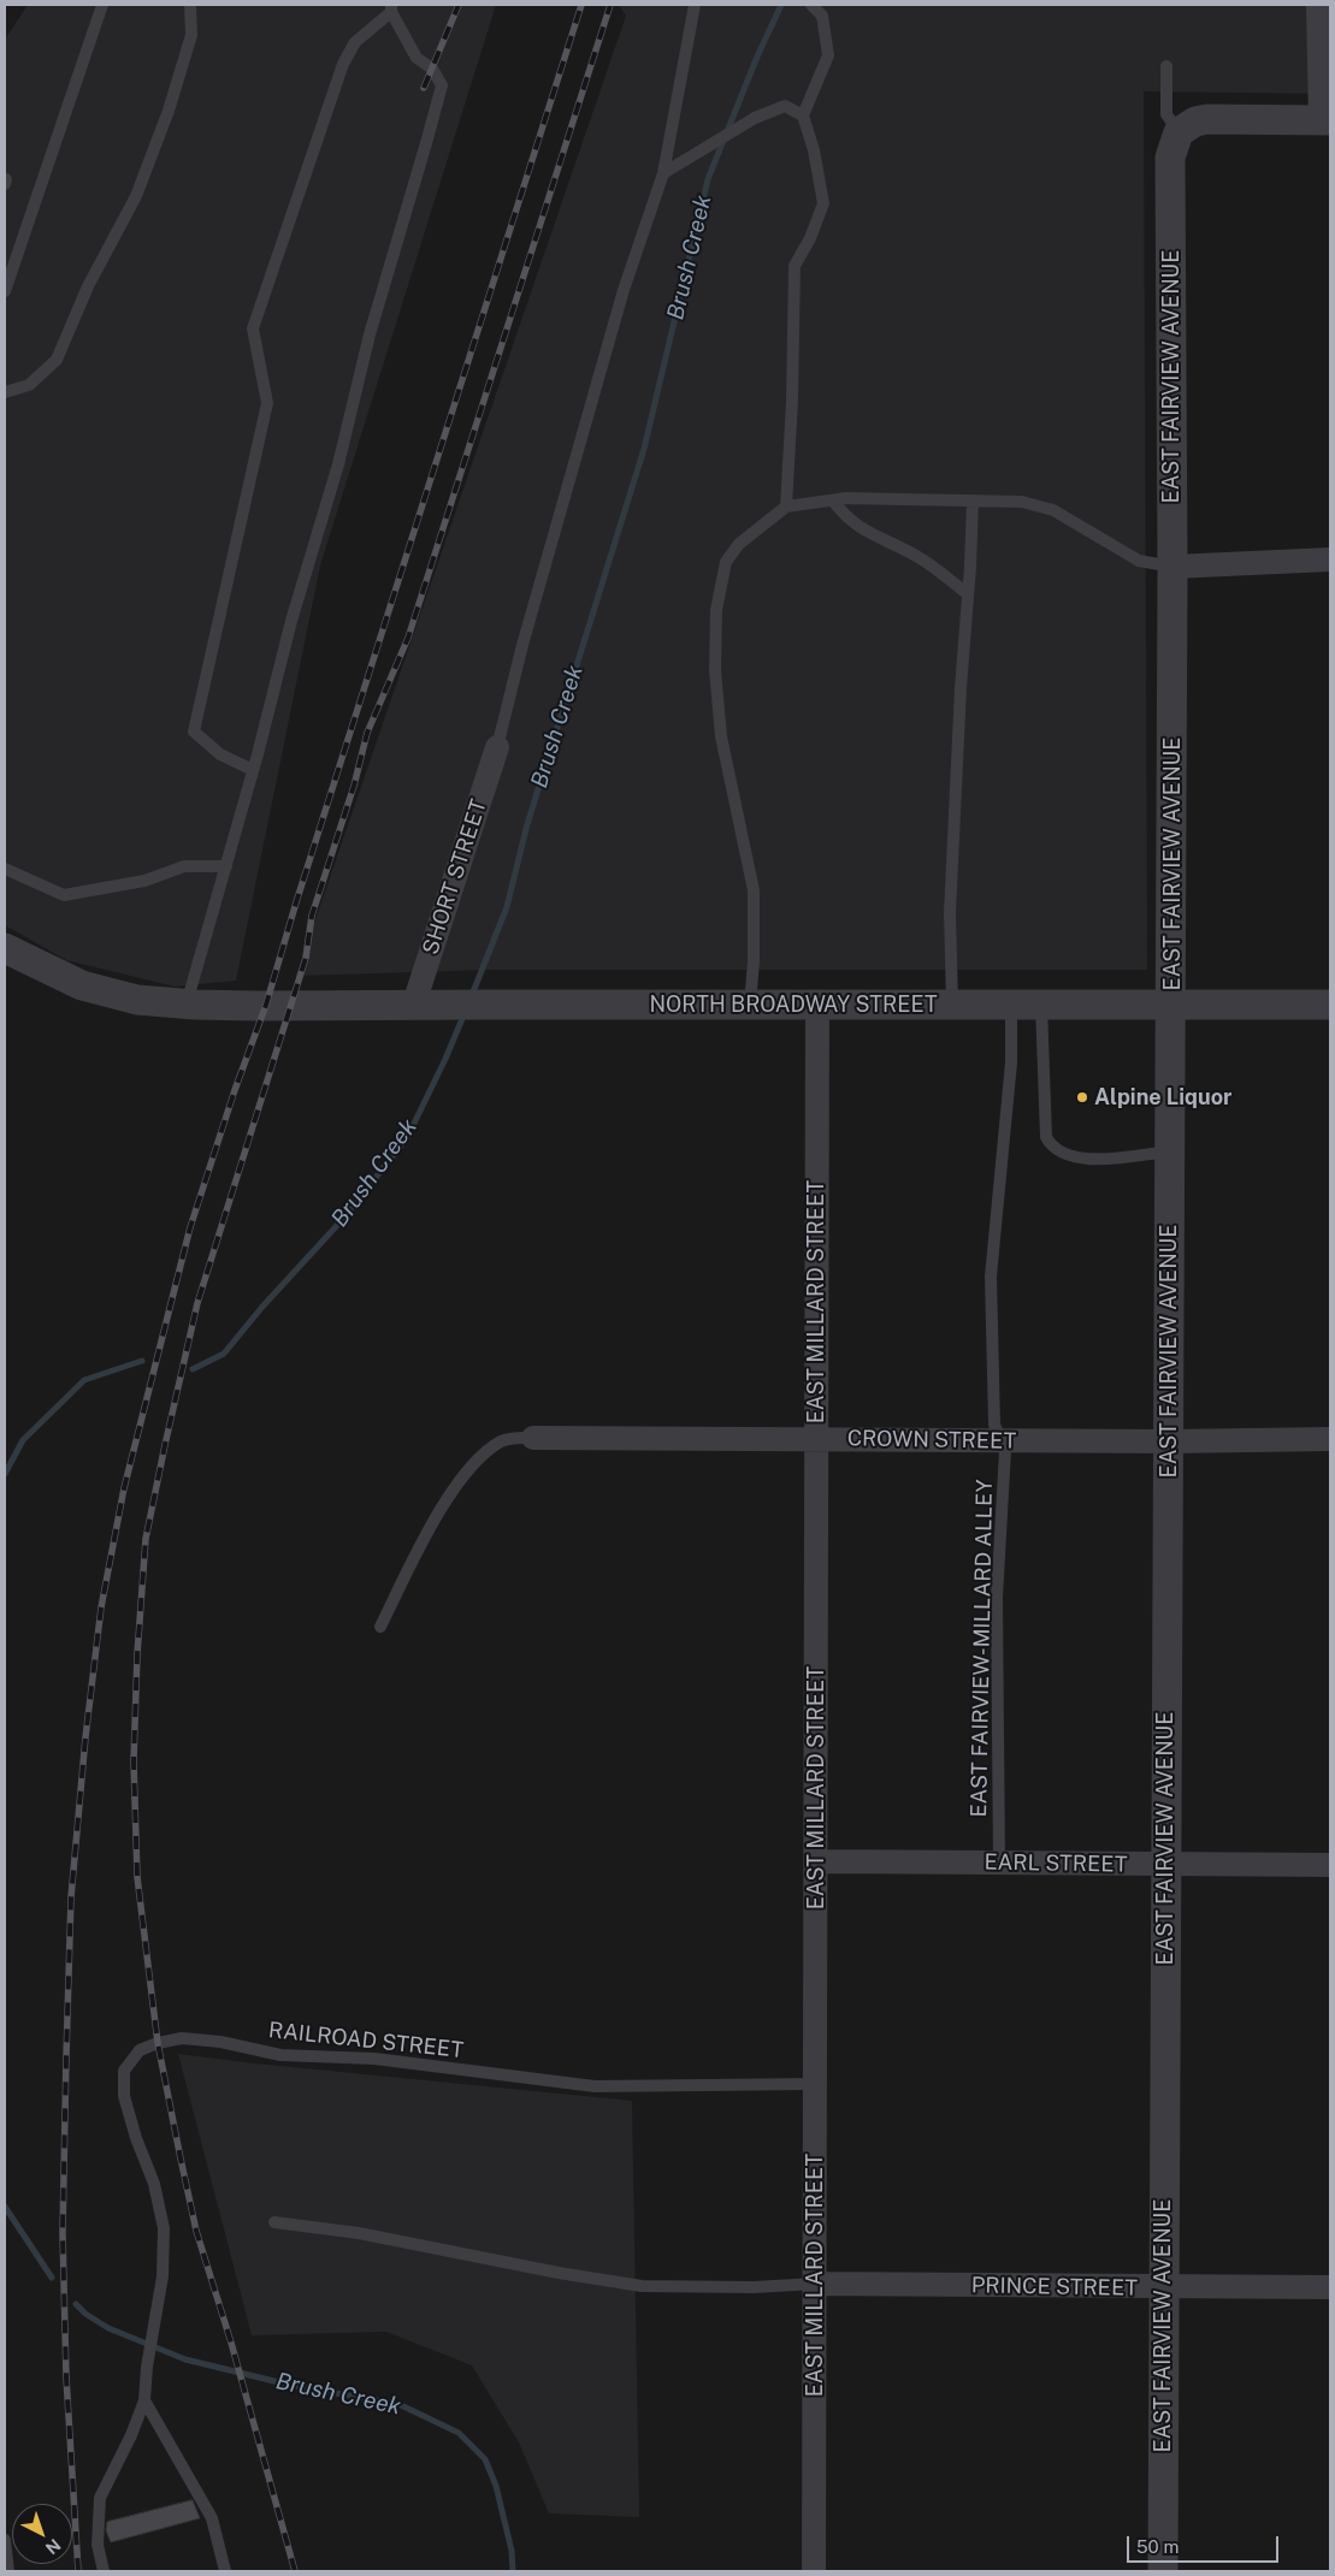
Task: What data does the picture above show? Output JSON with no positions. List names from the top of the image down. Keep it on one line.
{"streets":{"street":["EAST FAIRVIEW AVENUE","SHORT STREET","NORTH BROADWAY STREET","EAST MILLARD STREET","CROWN STREET","EARL STREET","PRINCE STREET"],"lane":["EAST FAIRVIEW-MILLARD ALLEY","RAILROAD STREET"]},"crossings":[["EAST FAIRVIEW AVENUE","NORTH BROADWAY STREET"],["EAST FAIRVIEW AVENUE","CROWN STREET"],["EAST FAIRVIEW AVENUE","EARL STREET"],["EAST FAIRVIEW AVENUE","PRINCE STREET"],["SHORT STREET","NORTH BROADWAY STREET"],["NORTH BROADWAY STREET","EAST MILLARD STREET"],["NORTH BROADWAY STREET","EAST FAIRVIEW-MILLARD ALLEY"],["EAST MILLARD STREET","CROWN STREET"],["EAST MILLARD STREET","EARL STREET"],["EAST MILLARD STREET","RAILROAD STREET"],["EAST MILLARD STREET","PRINCE STREET"],["CROWN STREET","EAST FAIRVIEW-MILLARD ALLEY"],["EAST FAIRVIEW-MILLARD ALLEY","EARL STREET"]],"water":["Brush Creek"],"places":["Alpine Liquor"],"scale_bar":"50 m","north":"bottom right"}
